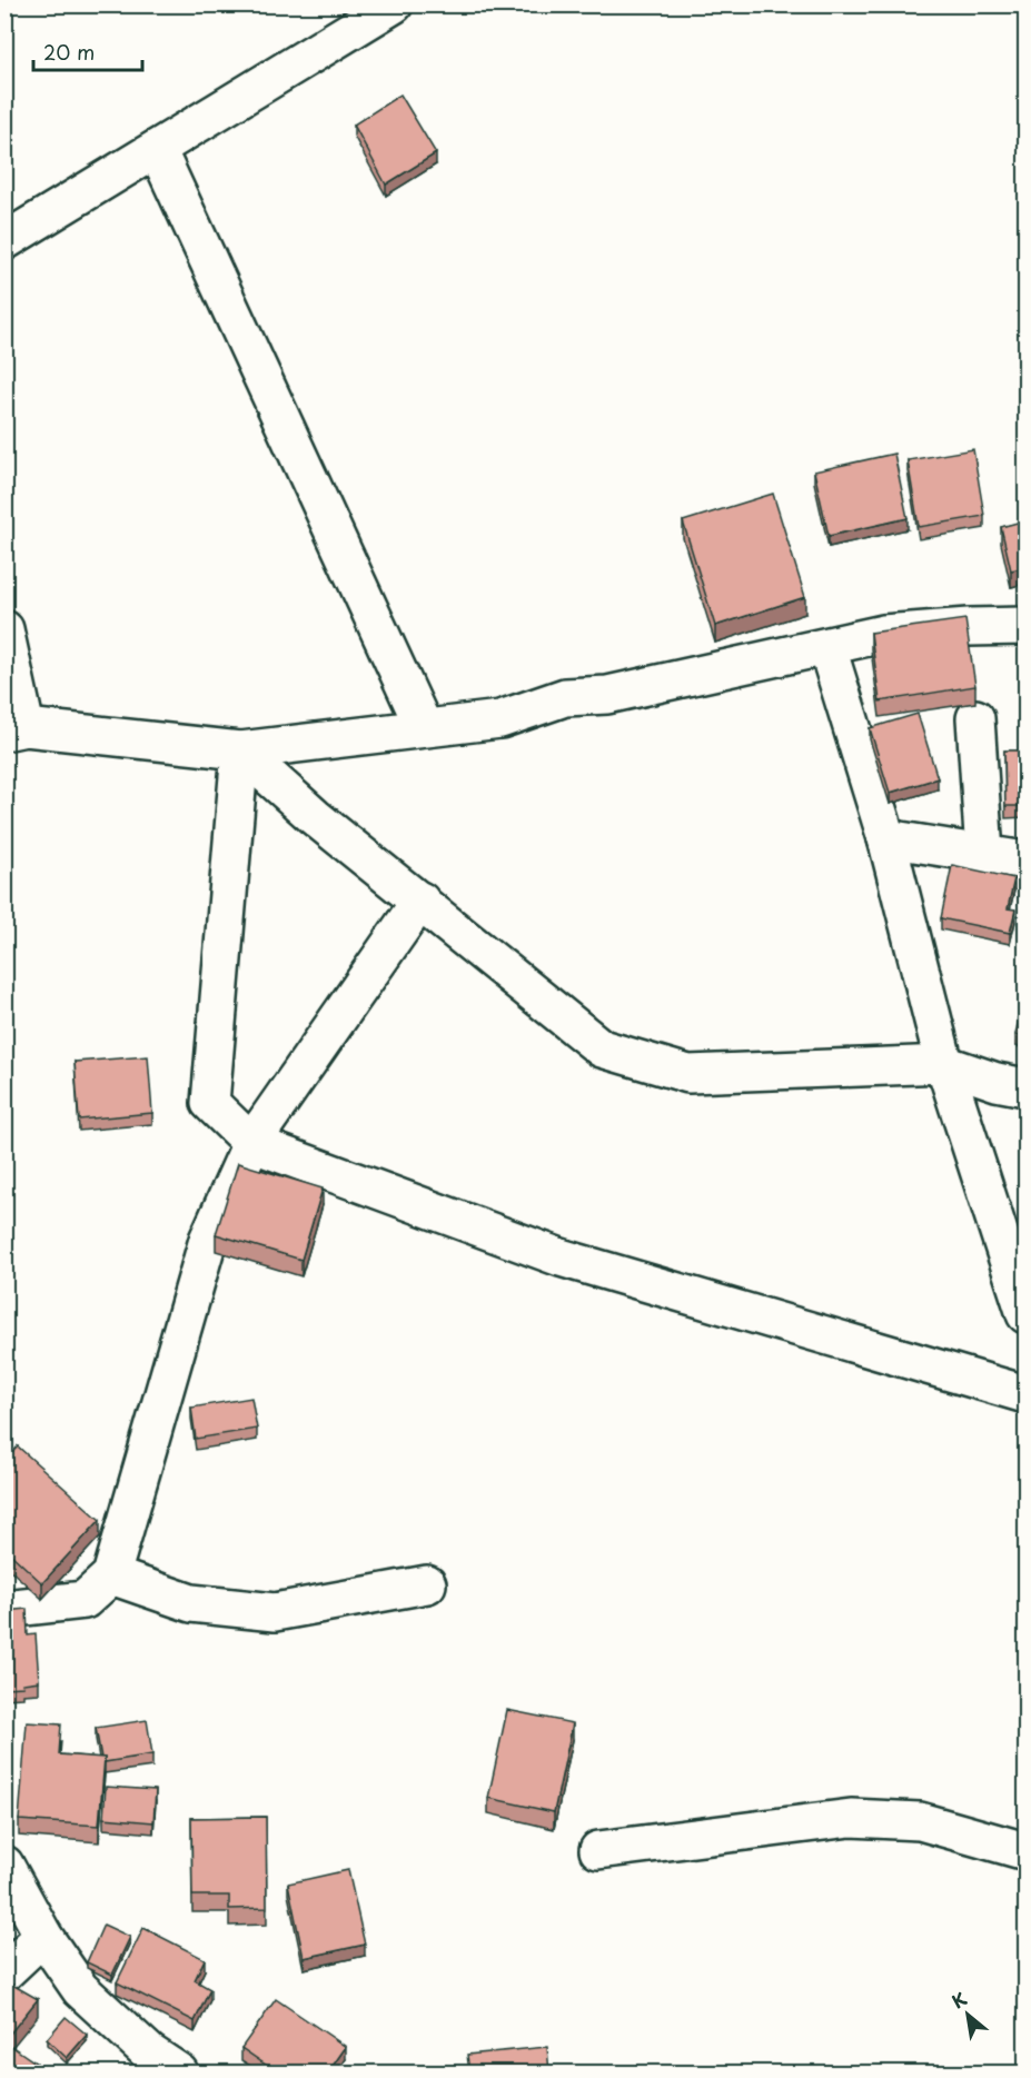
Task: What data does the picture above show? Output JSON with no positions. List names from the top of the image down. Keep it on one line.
{"scale_bar":"20 m","north":"top left"}
